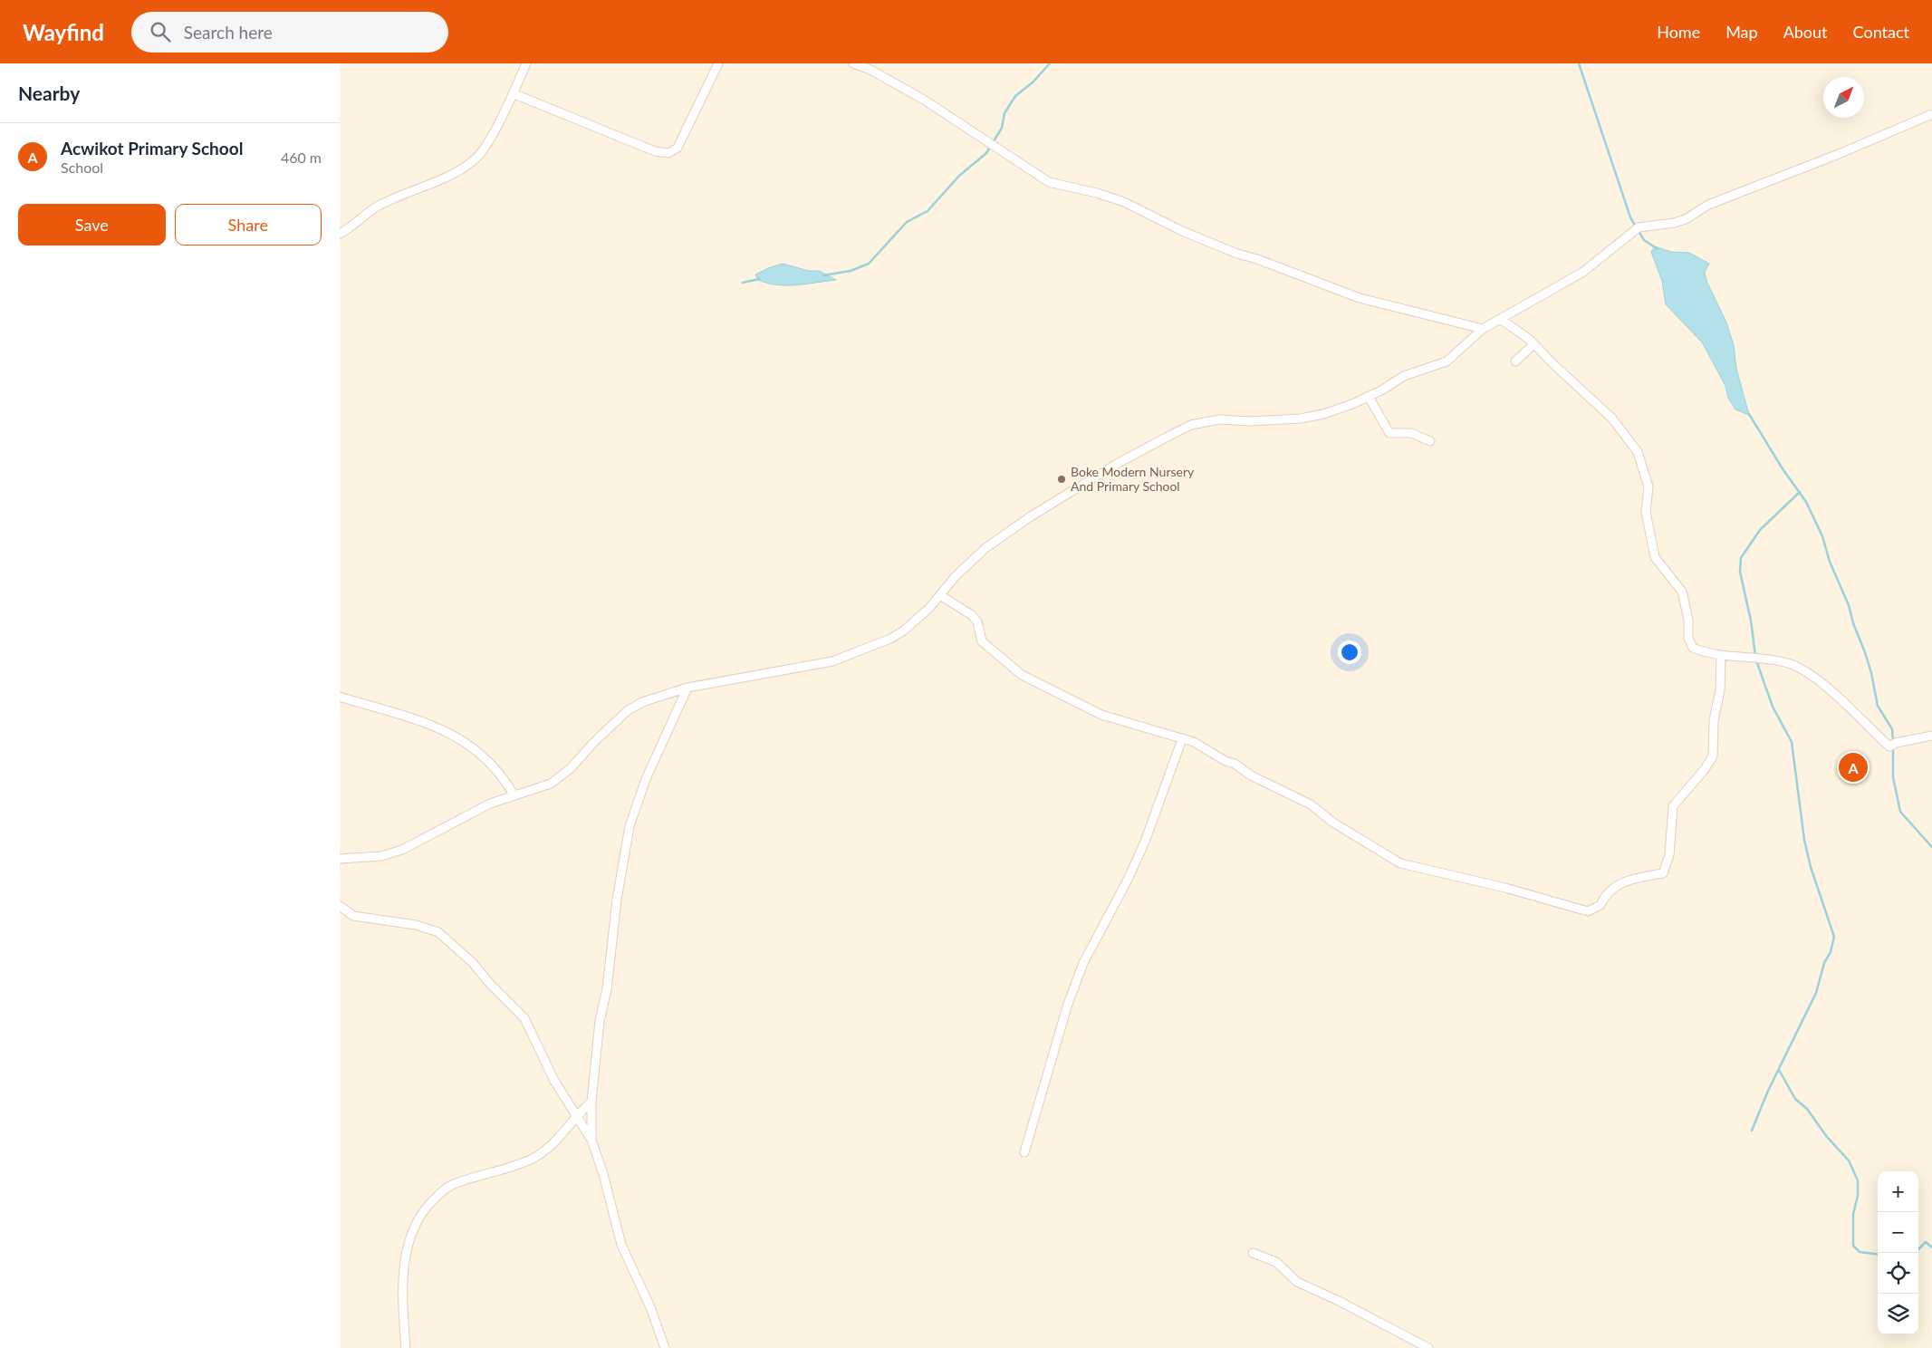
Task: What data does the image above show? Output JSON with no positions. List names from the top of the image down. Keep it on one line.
{"places":["Boke Modern Nursery And Primary School"],"north":"top right","page":{"header":"Wayfind","search":"Search here","nav":["Home","Map","About","Contact"],"heading":"Nearby","list":[{"mark":"A","name":"Acwikot Primary School","note":"School","value":"460 m"}],"buttons":["Save","Share"],"pins":"A","map_buttons":["+","−"]}}
